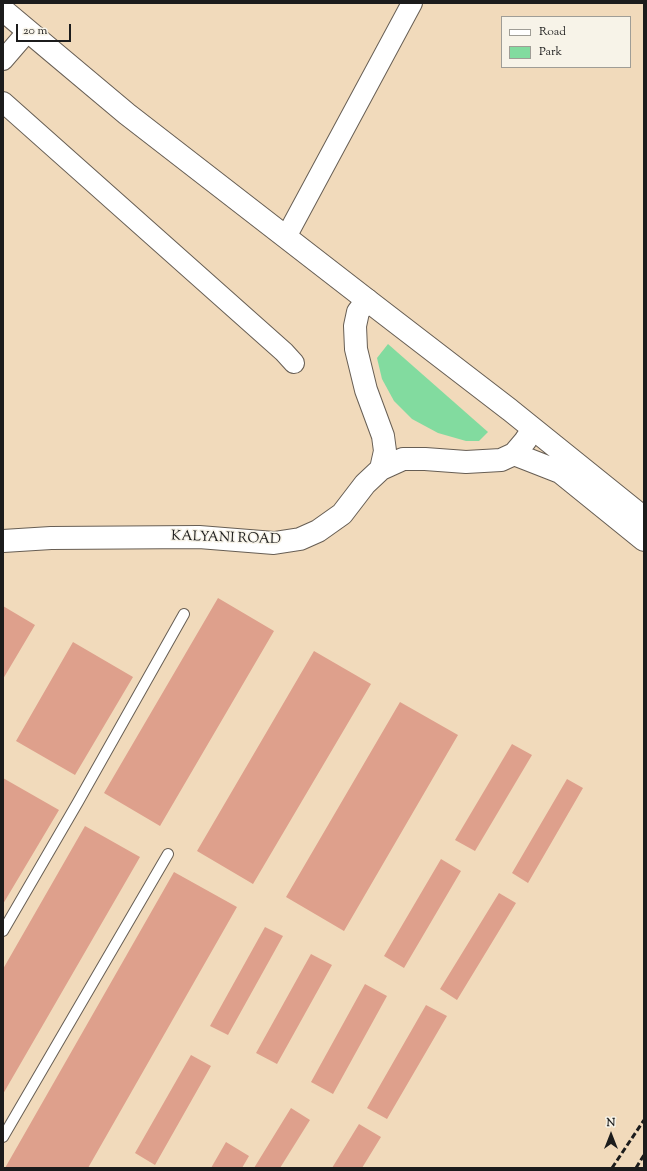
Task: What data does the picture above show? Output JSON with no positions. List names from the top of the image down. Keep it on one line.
{"streets":{"main road":["KALYANI ROAD"]},"legend":["Road","Park"],"scale_bar":"20 m","north":"top"}
